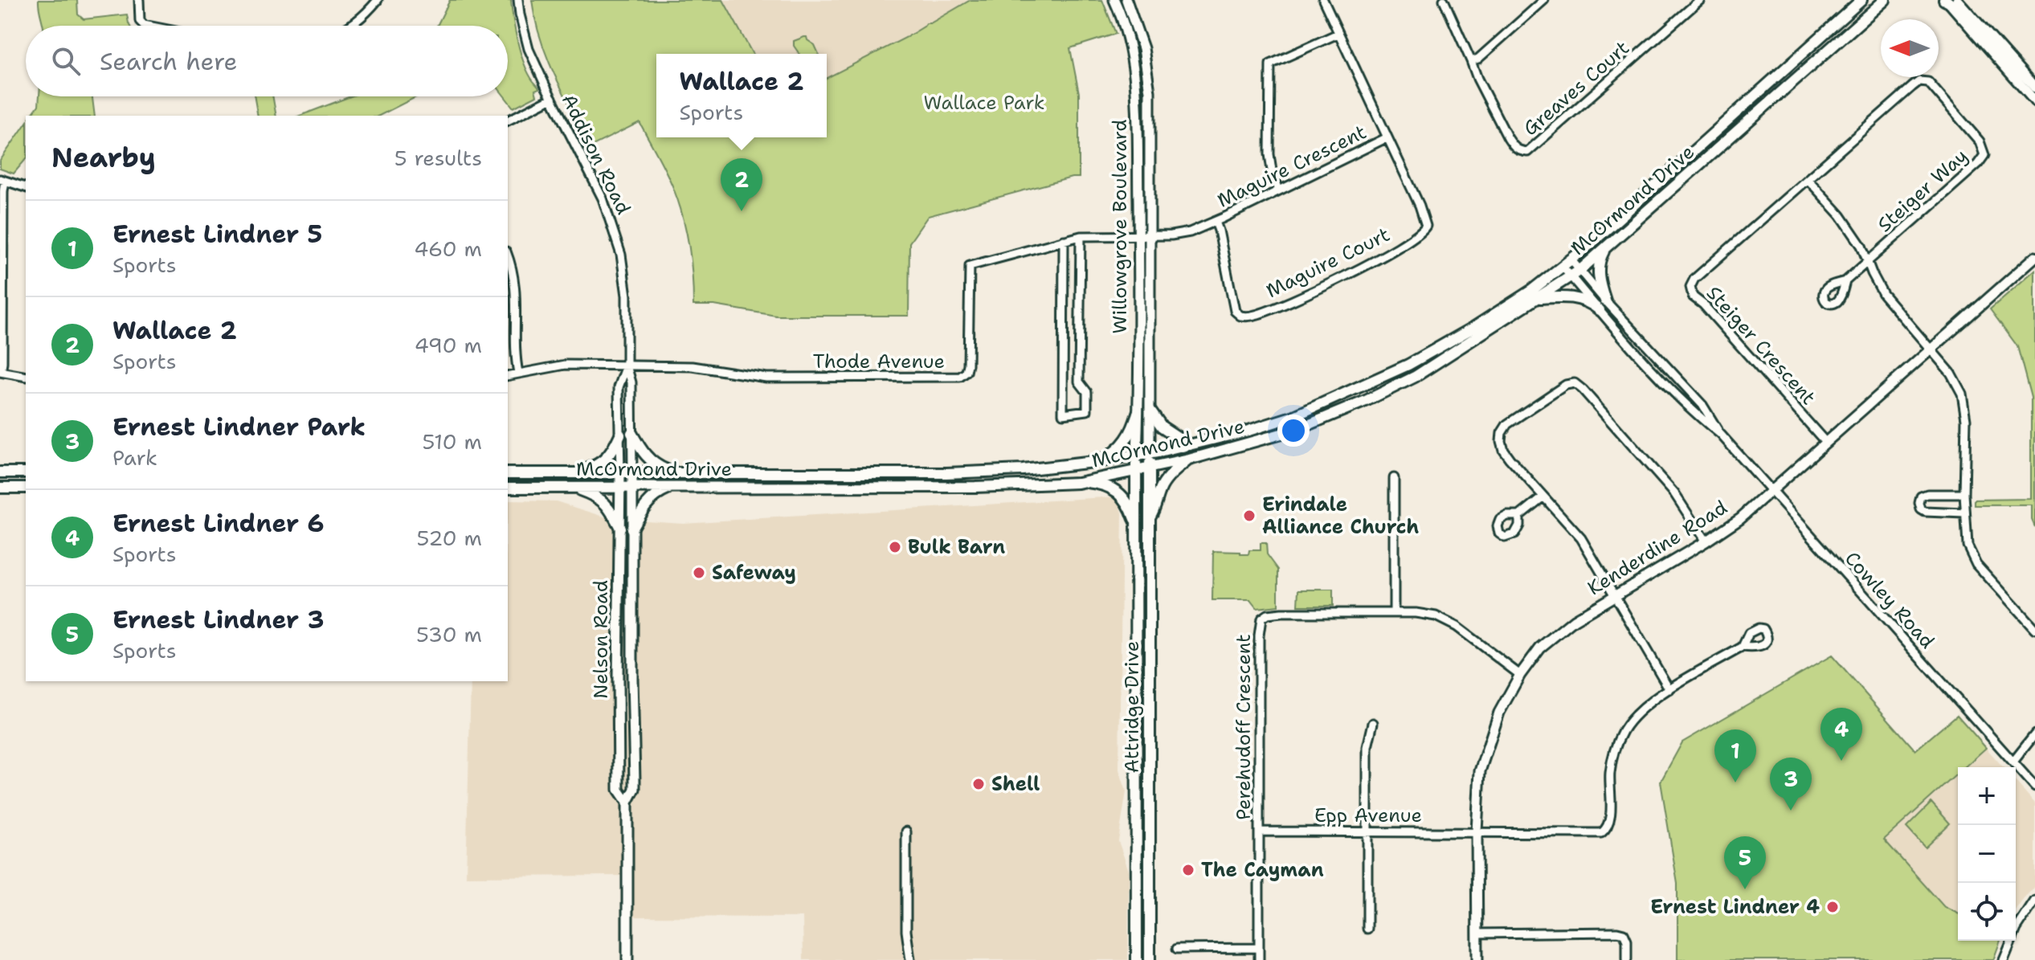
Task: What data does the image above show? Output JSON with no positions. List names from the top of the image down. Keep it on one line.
{"streets":{"main road":["McOrmond Drive","Attridge Drive"],"street":["Greaves Court","Addison Road","Maguire Crescent","Steiger Way","Willowgrove Boulevard","Maguire Court","Steiger Crescent","Thode Avenue","Kenderdine Road","Cowley Road","Nelson Road","Perehudoff Crescent","Epp Avenue"]},"crossings":[["Addison Road","McOrmond Drive"],["Addison Road","Thode Avenue"],["Addison Road","Nelson Road"],["Maguire Crescent","Willowgrove Boulevard"],["Maguire Crescent","Maguire Court"],["Maguire Crescent","Thode Avenue"],["Steiger Way","Steiger Crescent"],["McOrmond Drive","Willowgrove Boulevard"],["McOrmond Drive","Cowley Road"],["McOrmond Drive","Nelson Road"],["McOrmond Drive","Attridge Drive"],["Willowgrove Boulevard","Thode Avenue"],["Willowgrove Boulevard","Attridge Drive"],["Steiger Crescent","Kenderdine Road"],["Kenderdine Road","Cowley Road"],["Kenderdine Road","Perehudoff Crescent"],["Kenderdine Road","Epp Avenue"],["Perehudoff Crescent","Epp Avenue"]],"parks":["Wallace Park"],"places":["Erindale Alliance Church","Bulk Barn","Safeway","Shell","The Cayman","Ernest Lindner 4"],"north":"left","page":{"search":"Search here","popup":["Wallace 2","Sports"],"heading":["Nearby","5 results"],"pins":["2","4","1","3","5"],"list":[{"mark":"1","name":"Ernest Lindner 5","note":"Sports","value":"460 m"},{"mark":"2","name":"Wallace 2","note":"Sports","value":"490 m"},{"mark":"3","name":"Ernest Lindner Park","note":"Park","value":"510 m"},{"mark":"4","name":"Ernest Lindner 6","note":"Sports","value":"520 m"},{"mark":"5","name":"Ernest Lindner 3","note":"Sports","value":"530 m"}],"map_buttons":["+","−"]}}
